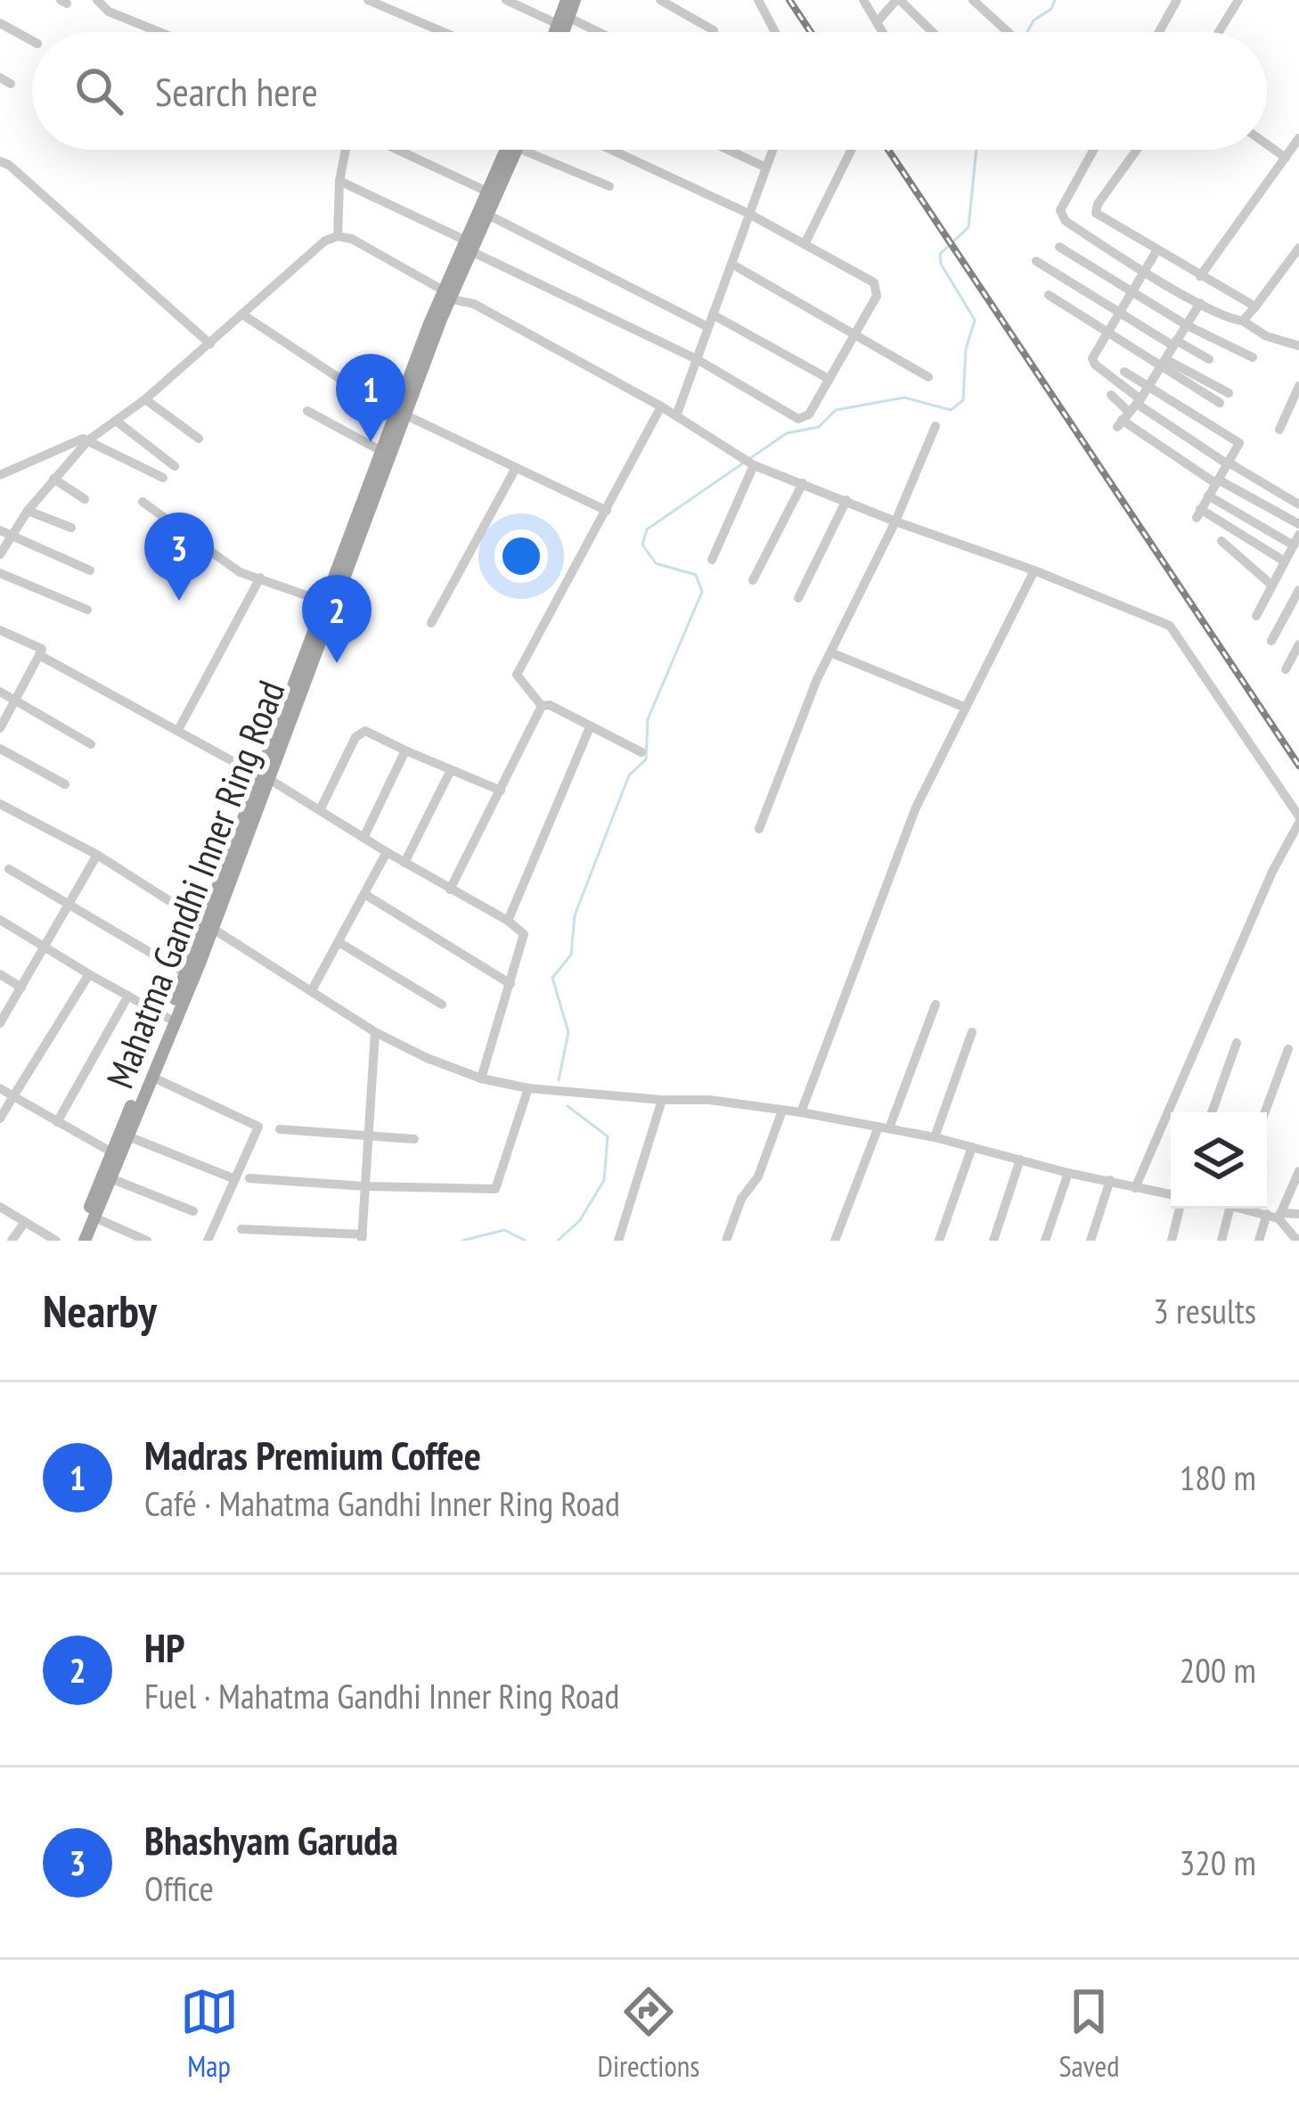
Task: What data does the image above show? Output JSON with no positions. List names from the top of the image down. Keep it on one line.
{"streets":{"main road":["Mahatma Gandhi Inner Ring Road"]},"page":{"search":"Search here","pins":["1","3","2"],"heading":["Nearby","3 results"],"list":[{"mark":"1","name":"Madras Premium Coffee","note":"Café · Mahatma Gandhi Inner Ring Road","value":"180 m"},{"mark":"2","name":"HP","note":"Fuel · Mahatma Gandhi Inner Ring Road","value":"200 m"},{"mark":"3","name":"Bhashyam Garuda","note":"Office","value":"320 m"}],"nav":["Map","Directions","Saved"]}}
